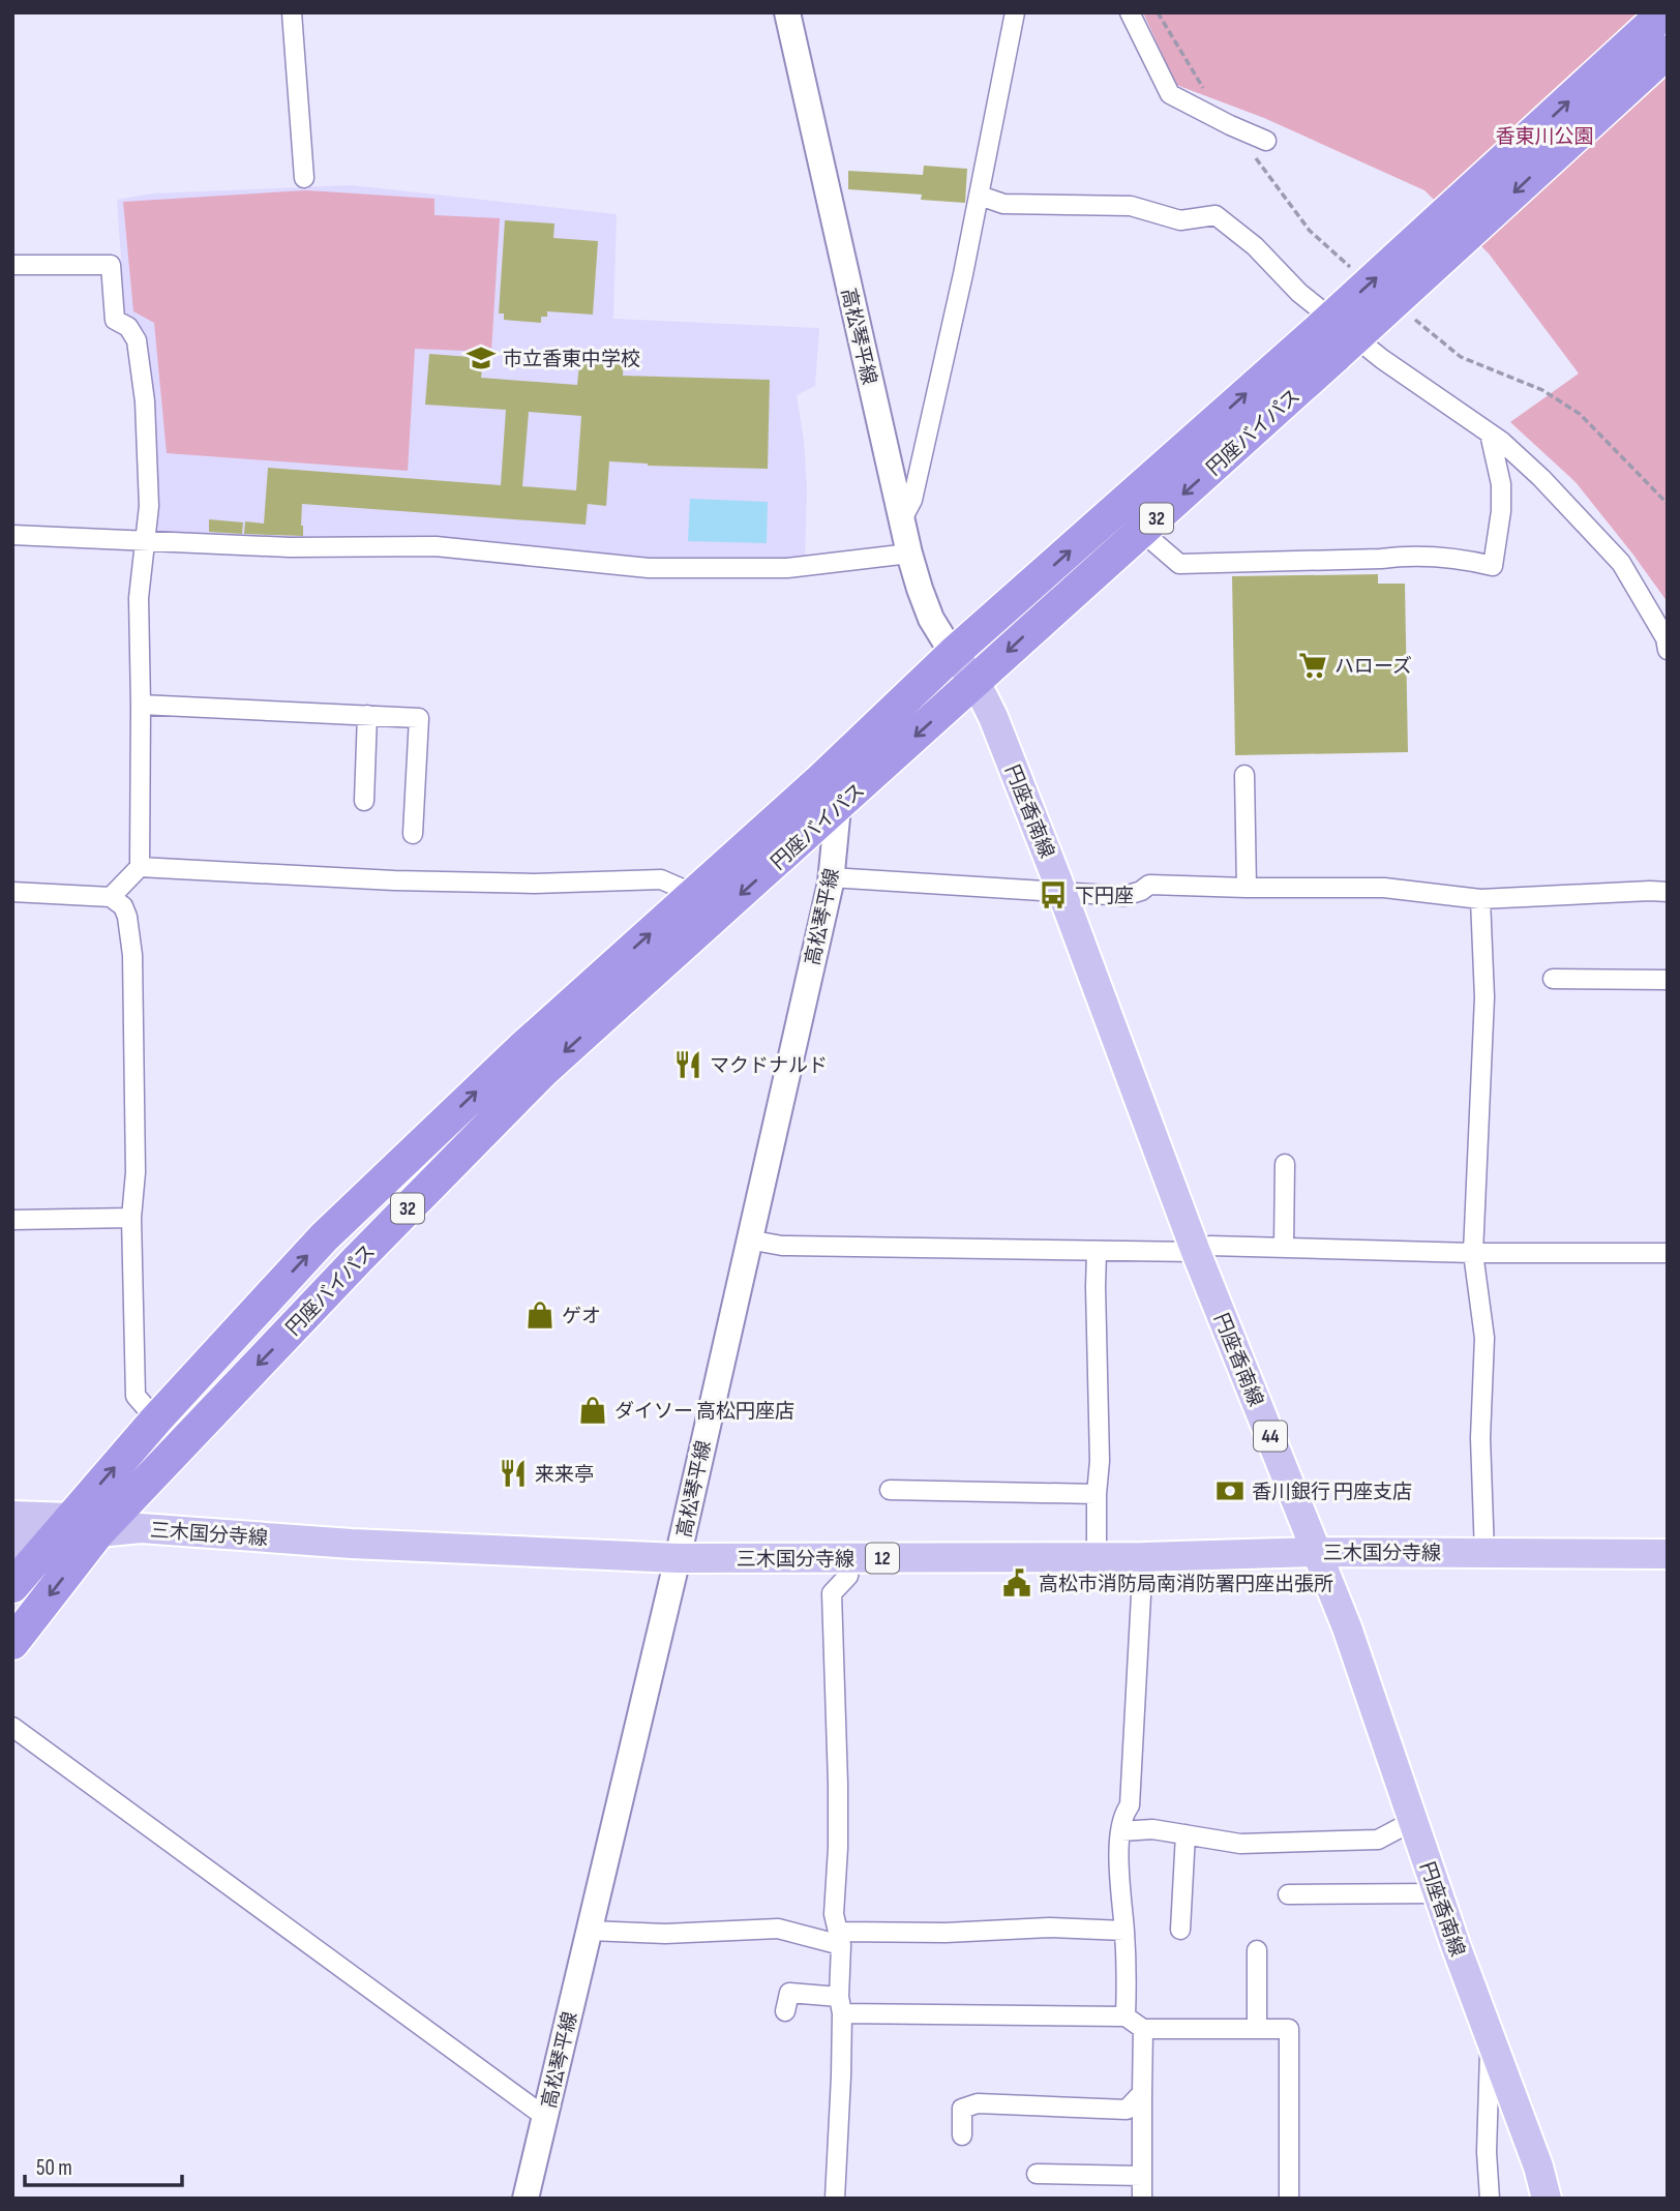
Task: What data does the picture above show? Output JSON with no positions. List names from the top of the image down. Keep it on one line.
{"streets":{"highway":["円座バイパス","32"],"main road":["高松琴平線","円座香南線","44","三木国分寺線","12"]},"crossings":[["高松琴平線","円座バイパス"],["高松琴平線","円座香南線"],["高松琴平線","三木国分寺線"],["円座バイパス","円座香南線"],["円座バイパス","三木国分寺線"],["円座香南線","三木国分寺線"]],"parks":["香東川公園"],"places":{"school or university":["市立香東中学校"],"supermarket":["ハローズ"],"bus stop":["下円座"],"restaurant":["マクドナルド","来来亭"],"shop":["ゲオ","ダイソー 高松円座店"],"bank":["香川銀行 円座支店"],"public building":["高松市消防局南消防署円座出張所"]},"scale_bar":"50 m"}
